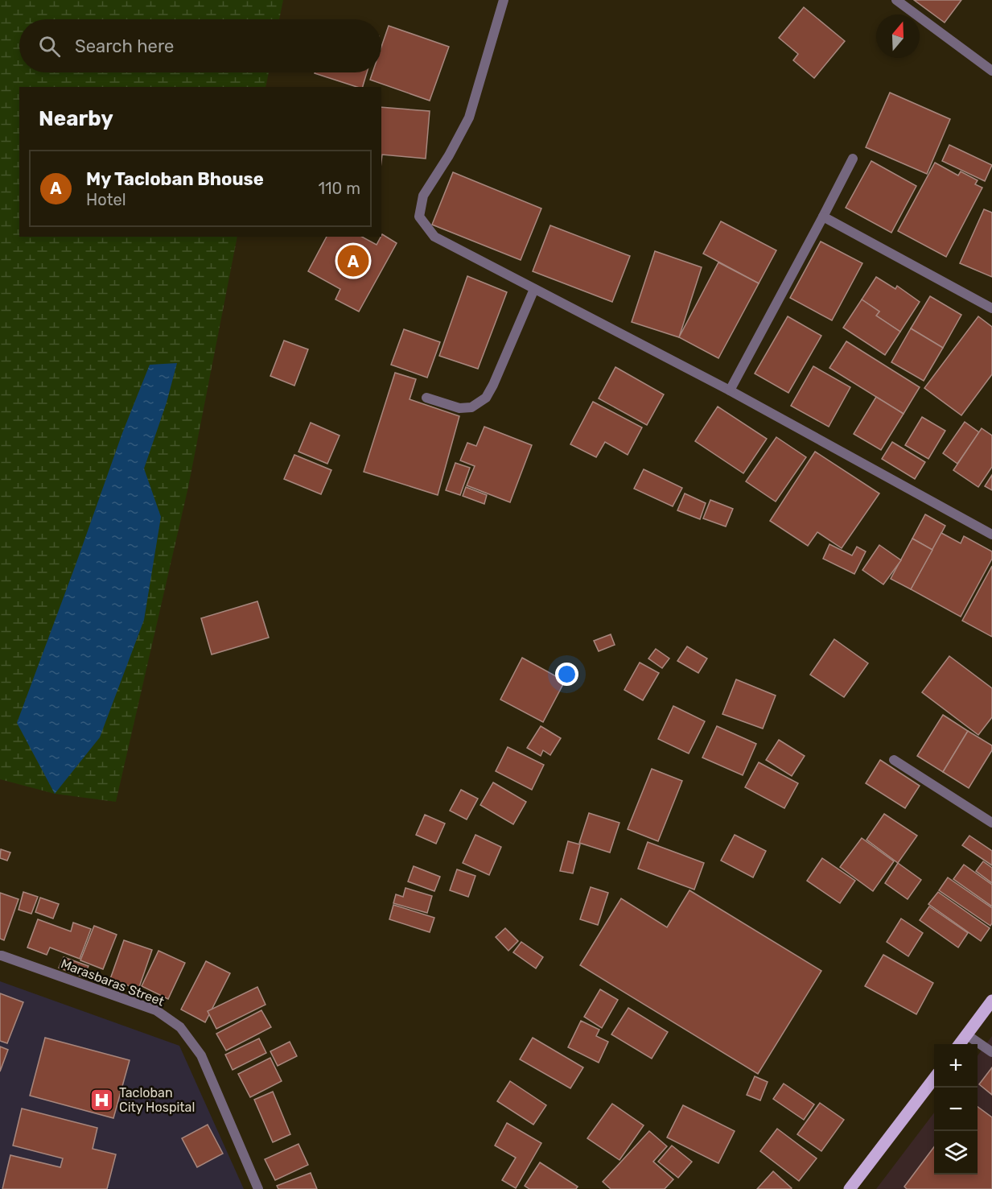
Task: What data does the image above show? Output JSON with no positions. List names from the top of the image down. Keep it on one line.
{"streets":{"street":["Marasbaras Street"]},"places":{"hospital":["Tacloban City Hospital"]},"north":"top","page":{"search":"Search here","heading":"Nearby","list":[{"mark":"A","name":"My Tacloban Bhouse","note":"Hotel","value":"110 m"}],"pins":"A","map_buttons":["+","−"]}}
